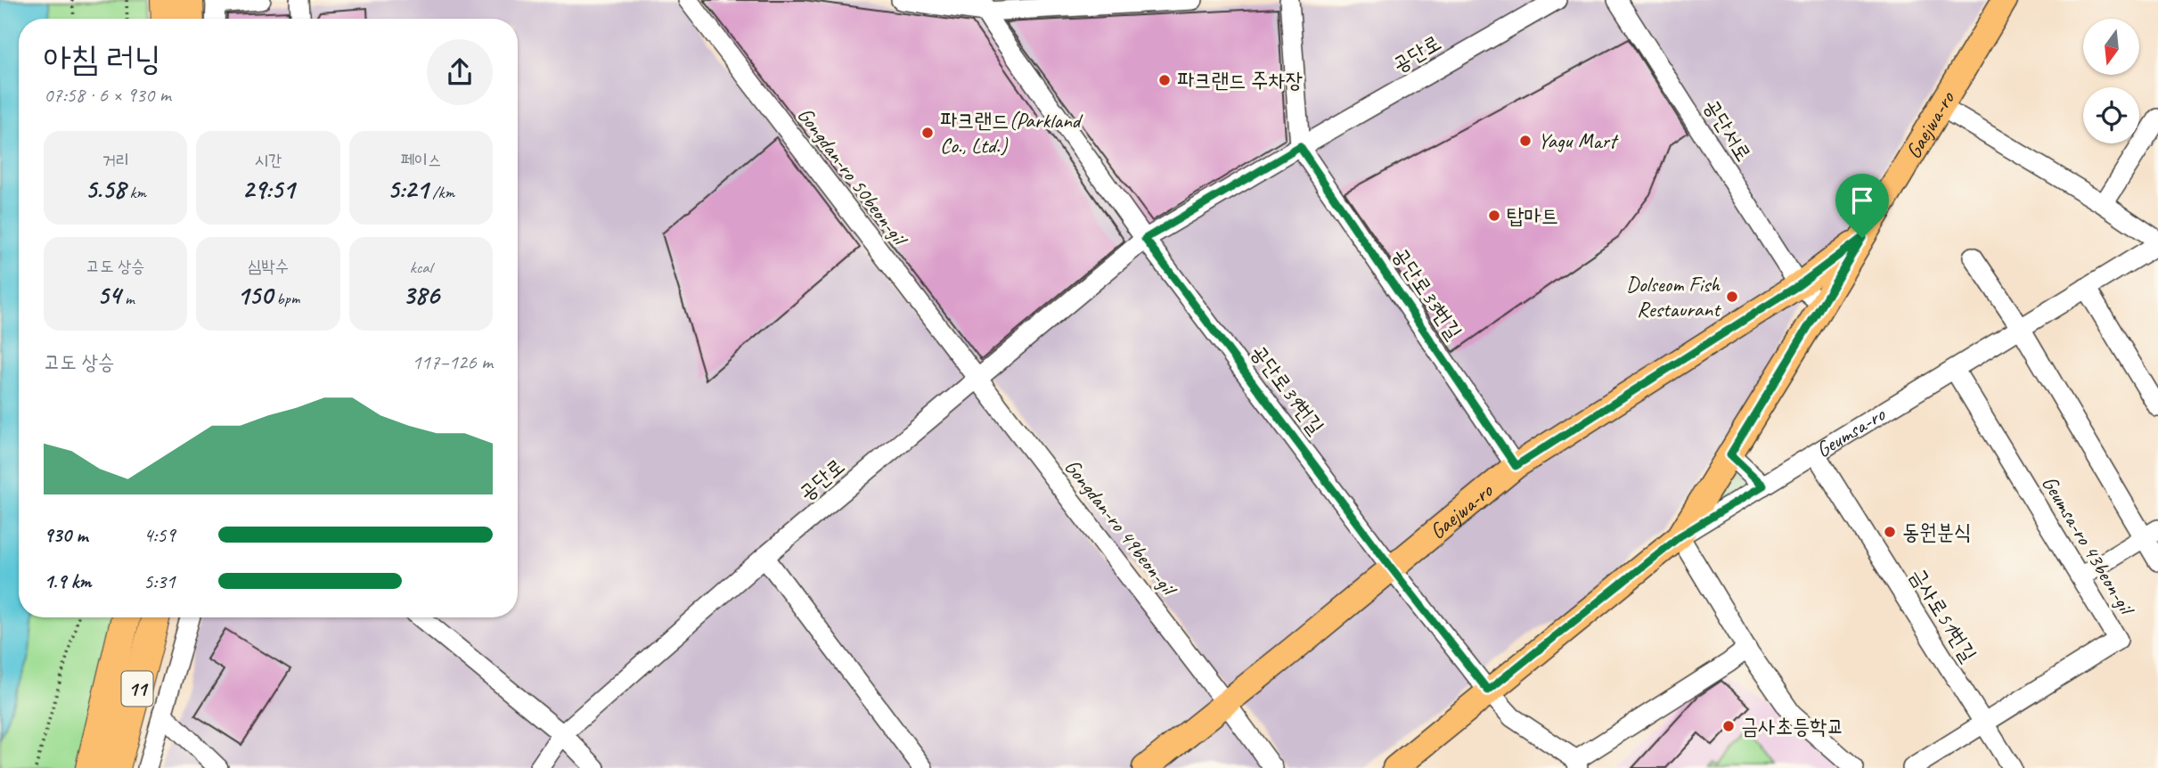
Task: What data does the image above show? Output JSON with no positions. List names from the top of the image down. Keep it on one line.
{"streets":{"highway":["11"],"main road":["Gaejwa-ro","Geumsa-ro"],"street":["공단로","공단서로","Gongdan-ro 50beon-gil","공단로33번길","공단로39번길","Gongdan-ro 49beon-gil","Geumsa-ro 43beon-gil","금사로51번길"]},"crossings":[["공단로","Gongdan-ro 50beon-gil"],["공단로","공단로33번길"],["공단로","공단로39번길"],["공단로","Gongdan-ro 49beon-gil"],["Gaejwa-ro","공단서로"],["Gaejwa-ro","공단로33번길"],["Gaejwa-ro","공단로39번길"],["Gaejwa-ro","Geumsa-ro"],["Gaejwa-ro","Gongdan-ro 49beon-gil"],["공단서로","Geumsa-ro"],["Gongdan-ro 50beon-gil","Gongdan-ro 49beon-gil"],["Geumsa-ro","Geumsa-ro 43beon-gil"],["Geumsa-ro","금사로51번길"],["Geumsa-ro 43beon-gil","금사로51번길"]],"places":["파크랜드 주차장","파크랜드(Parkland Co., Ltd.)","Yagu Mart","탑마트","Dolseom Fish Restaurant","동원분식","금사초등학교"],"north":"bottom","page":{"heading":["아침 러닝","07:58 · 6 × 930 m"],"stats":[["거리","5.58 km"],["시간","29:51"],["페이스","5:21 /km"],["고도 상승","54 m"],["심박수","150 bpm"],["kcal","386"]],"chart":["고도 상승","117–126 m"],"list":[{"name":"930 m","note":"4:59"},{"name":"1.9 km","note":"5:31"}]}}
